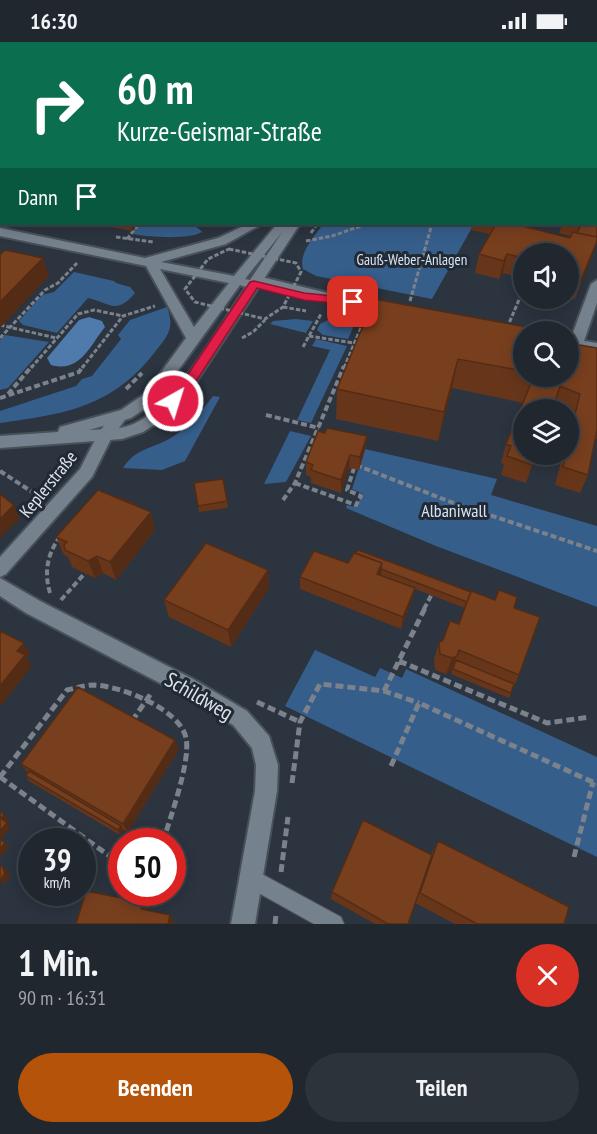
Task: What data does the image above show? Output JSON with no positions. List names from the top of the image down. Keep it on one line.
{"streets":{"main road":["Keplerstraße","Schildweg"]},"parks":["Gauß-Weber-Anlagen","Albaniwall"],"page":{"status":"16:30","turn":["60 m","Kurze-Geismar-Straße"],"then":"Dann","speed":"39 km/h","limit":"50","heading":["1 Min.","90 m · 16:31"],"buttons":["Beenden","Teilen"]}}
